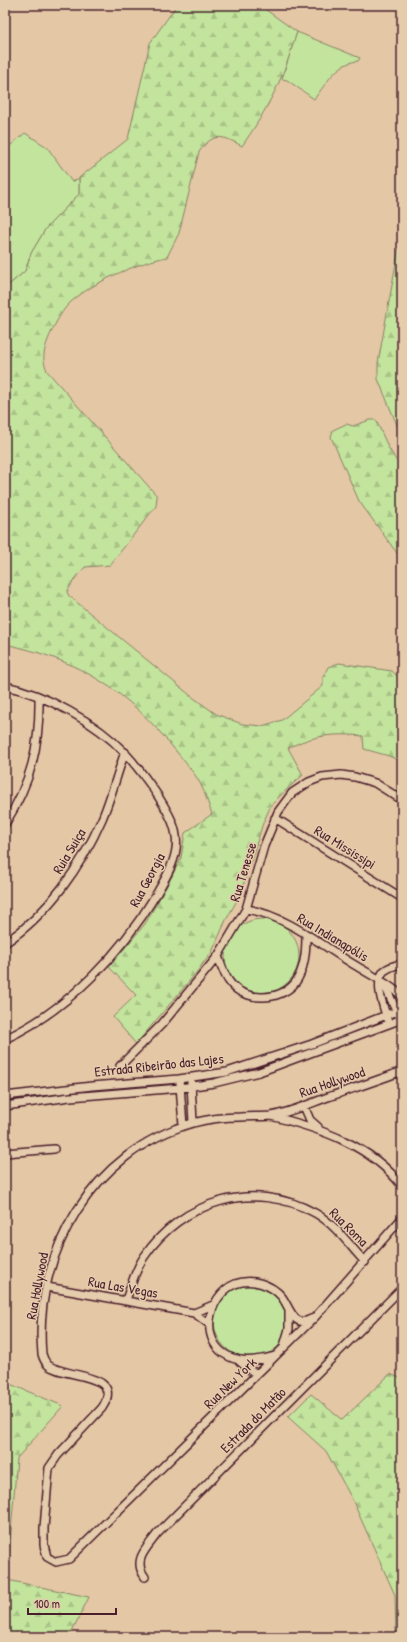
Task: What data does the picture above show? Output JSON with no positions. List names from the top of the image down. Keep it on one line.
{"streets":{"street":["Rua Mississipi","Ruia Suiça","Rua Tenesse","Rua Georgia","Rua Indianapólis","Estrada Ribeirão das Lajes","Rua Hollywood","Rua Roma","Rua Las Vegas","Rua New York","Estrada do Matão"]},"crossings":[["Rua Mississipi","Rua Tenesse"],["Ruia Suiça","Rua Georgia"],["Rua Tenesse","Rua Indianapólis"],["Rua Hollywood","Rua Las Vegas"],["Rua Hollywood","Rua New York"],["Rua Roma","Rua Las Vegas"],["Rua Roma","Rua New York"],["Rua Las Vegas","Rua New York"]],"scale_bar":"100 m"}
